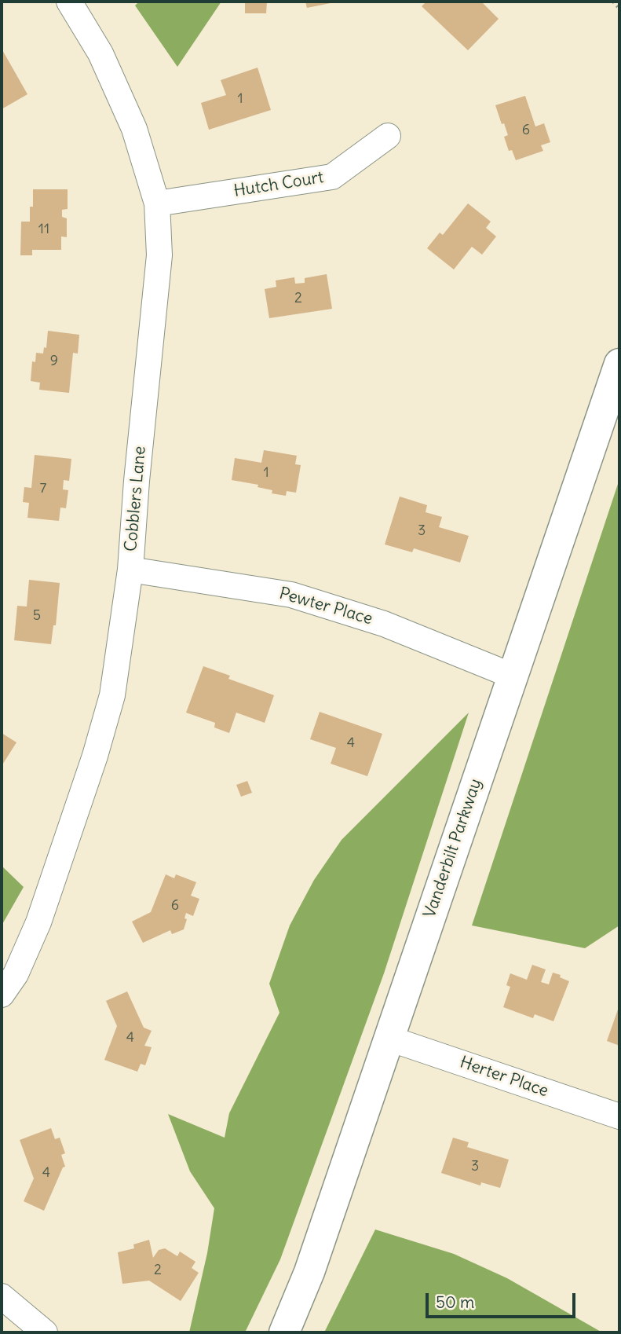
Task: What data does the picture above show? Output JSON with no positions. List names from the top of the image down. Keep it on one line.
{"streets":{"main road":["Vanderbilt Parkway"],"street":["Hutch Court","Cobblers Lane","Pewter Place","Herter Place"]},"crossings":[["Hutch Court","Cobblers Lane"],["Cobblers Lane","Pewter Place"],["Pewter Place","Vanderbilt Parkway"],["Vanderbilt Parkway","Herter Place"]],"house_numbers":["1","6","11","2","9","1","7","3","5","4","6","4","3","4","2"],"scale_bar":"50 m"}
